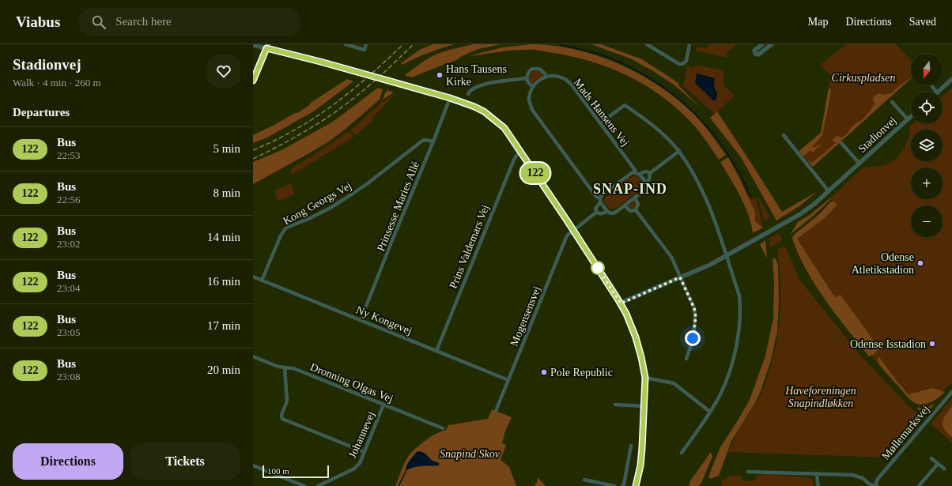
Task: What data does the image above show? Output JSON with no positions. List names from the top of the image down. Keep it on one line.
{"streets":{"street":["Mads Hansens Vej","Stadionvej","Kong Georgs Vej","Prinsesse Maries Allé","Prins Valdemars Vej","Mogensensvej","Ny Kongevej","Dronning Olgas Vej","Møllemarksvej","Johannevej"]},"crossings":[["Kong Georgs Vej","Prinsesse Maries Allé"],["Kong Georgs Vej","Ny Kongevej"],["Prinsesse Maries Allé","Ny Kongevej"],["Prins Valdemars Vej","Ny Kongevej"],["Mogensensvej","Ny Kongevej"],["Dronning Olgas Vej","Johannevej"]],"districts":["SNAP-IND"],"parks":["Cirkuspladsen","Haveforeningen Snapindløkken","Snapind Skov"],"places":["Hans Tausens Kirke","Odense Atletikstadion","Odense Isstadion","Pole Republic"],"lines":["bus line 122"],"scale_bar":"100 m","north":"bottom","page":{"header":"Viabus","search":"Search here","nav":["Map","Directions","Saved"],"heading":[["Stadionvej","Walk · 4 min · 260 m"],"Departures"],"on_map":"122","map_buttons":["+","−"],"list":[{"mark":"122","name":"Bus","note":"22:53","value":"5 min"},{"mark":"122","name":"Bus","note":"22:56","value":"8 min"},{"mark":"122","name":"Bus","note":"23:02","value":"14 min"},{"mark":"122","name":"Bus","note":"23:04","value":"16 min"},{"mark":"122","name":"Bus","note":"23:05","value":"17 min"},{"mark":"122","name":"Bus","note":"23:08","value":"20 min"}],"buttons":["Directions","Tickets"],"scale":"100 m"}}
